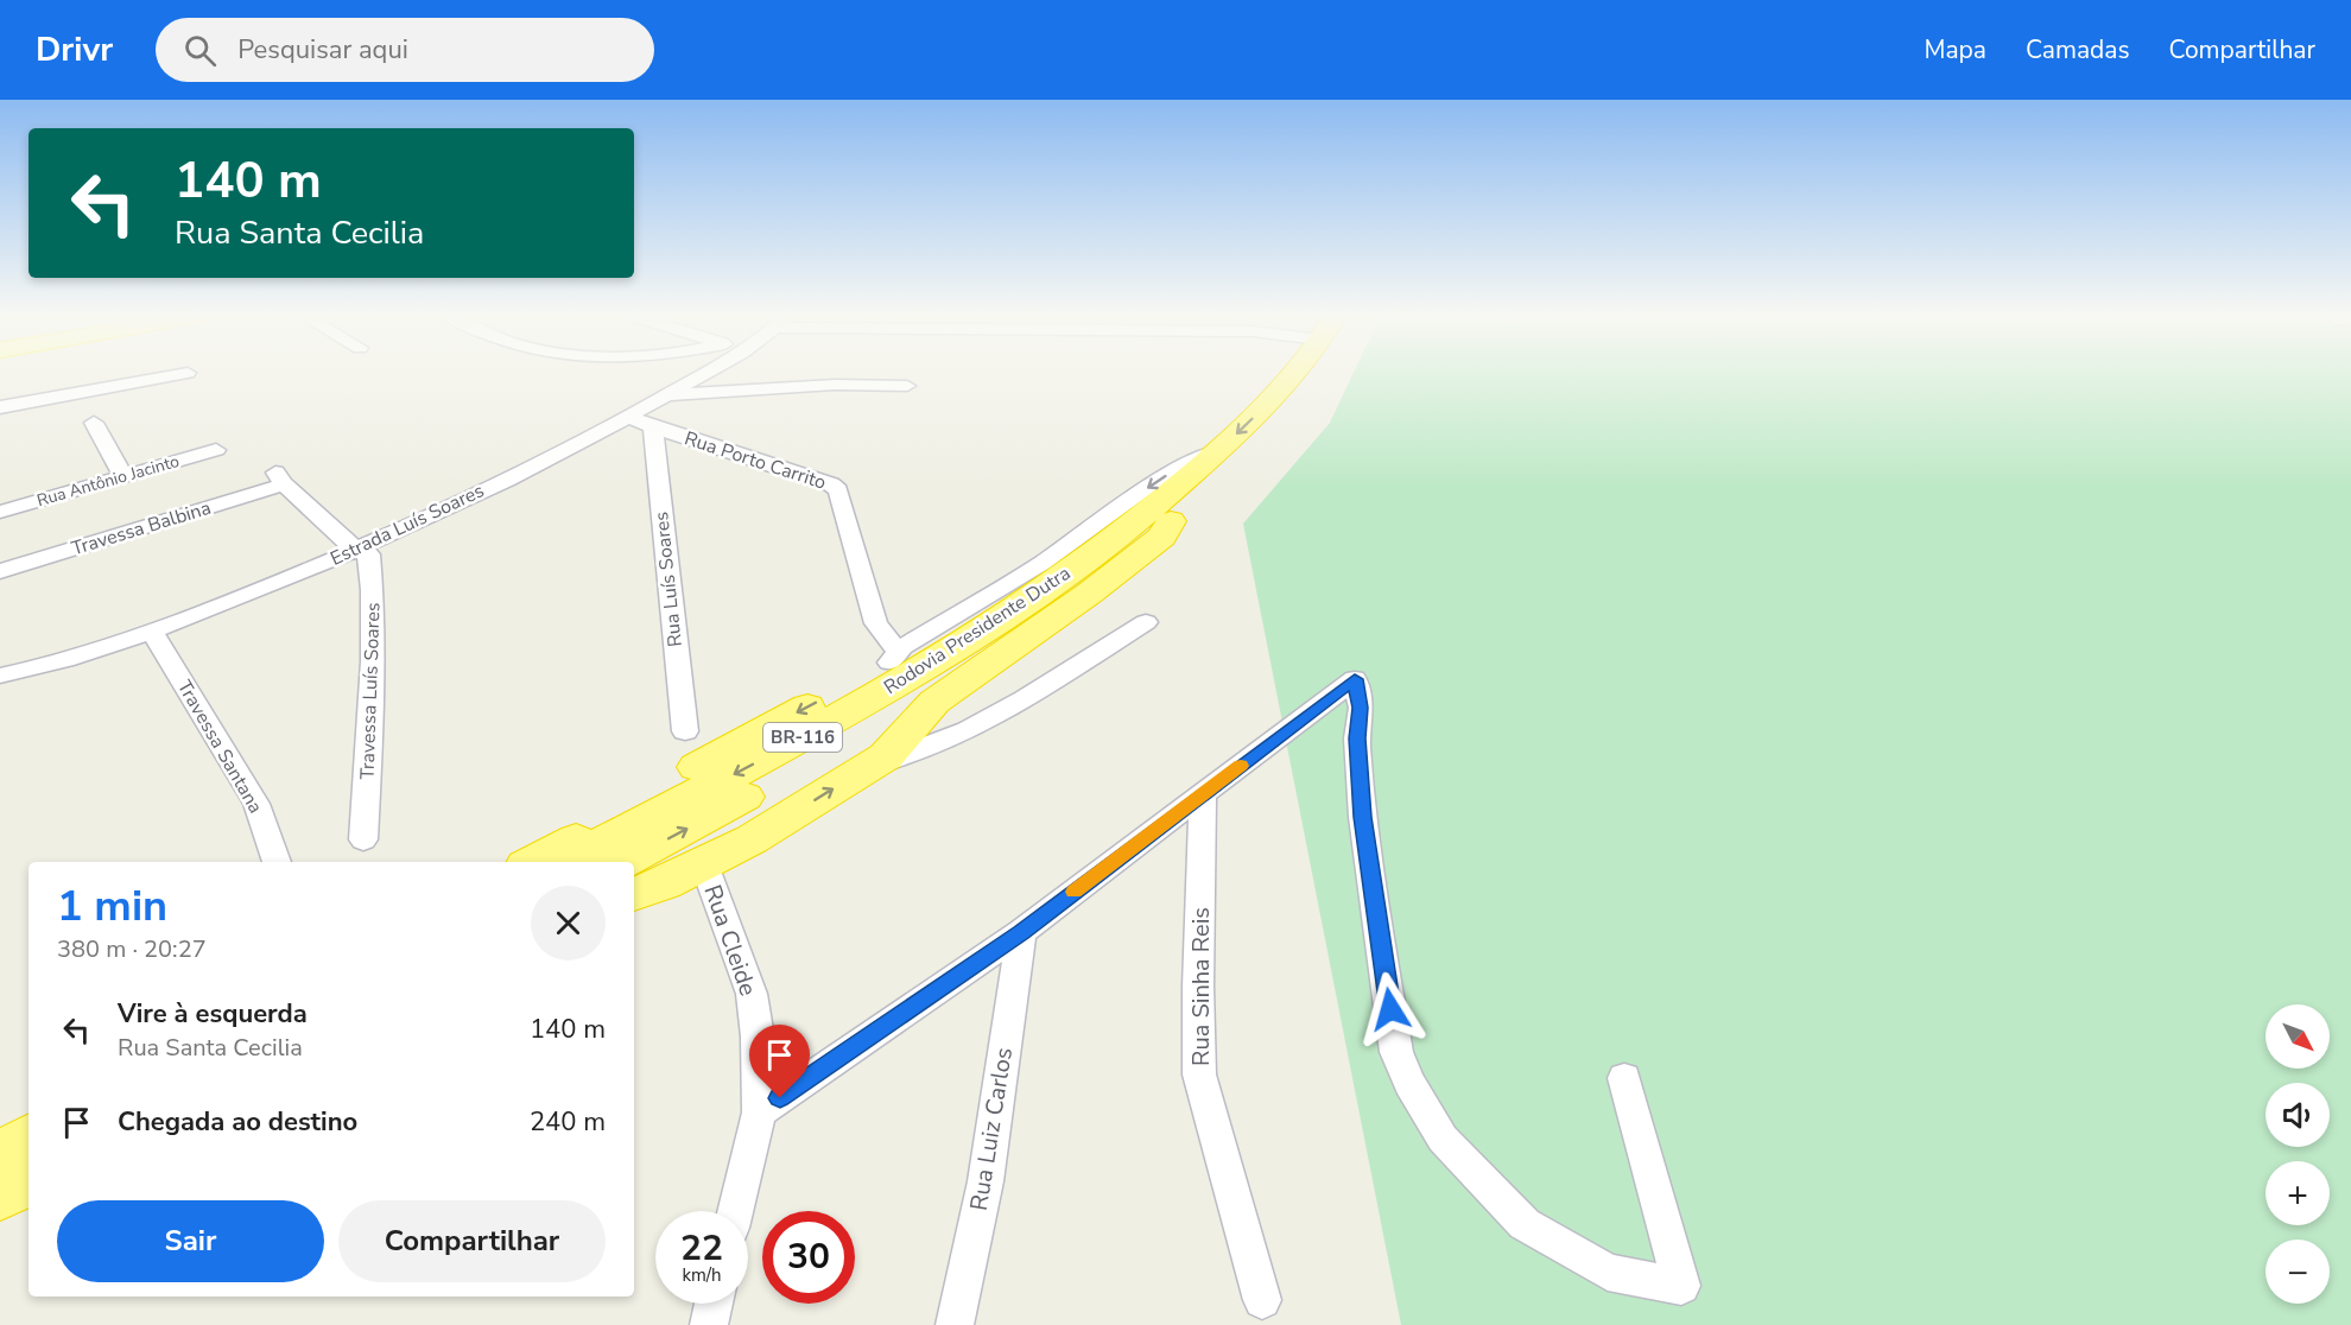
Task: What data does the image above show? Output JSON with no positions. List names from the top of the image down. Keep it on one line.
{"streets":{"highway":["Rodovia Presidente Dutra","BR-116"],"street":["Rua Porto Carrito","Rua Antônio Jacinto","Estrada Luís Soares","Travessa Balbina","Rua Luís Soares","Travessa Luís Soares","Travessa Santana","Rua Cleide","Rua Sinha Reis","Rua Luiz Carlos"]},"crossings":[["Rua Porto Carrito","Estrada Luís Soares"],["Rua Porto Carrito","Rua Luís Soares"],["Estrada Luís Soares","Travessa Balbina"],["Estrada Luís Soares","Travessa Luís Soares"],["Estrada Luís Soares","Travessa Santana"],["Travessa Balbina","Travessa Luís Soares"]],"north":"bottom right","page":{"header":"Drivr","search":"Pesquisar aqui","nav":["Mapa","Camadas","Compartilhar"],"turn":["140 m","Rua Santa Cecilia"],"heading":["1 min","380 m · 20:27"],"list":[{"name":"Vire à esquerda","note":"Rua Santa Cecilia","value":"140 m"},{"name":"Chegada ao destino","value":"240 m"}],"map_buttons":["+","−"],"buttons":["Sair","Compartilhar"],"speed":"22 km/h","limit":"30"}}
